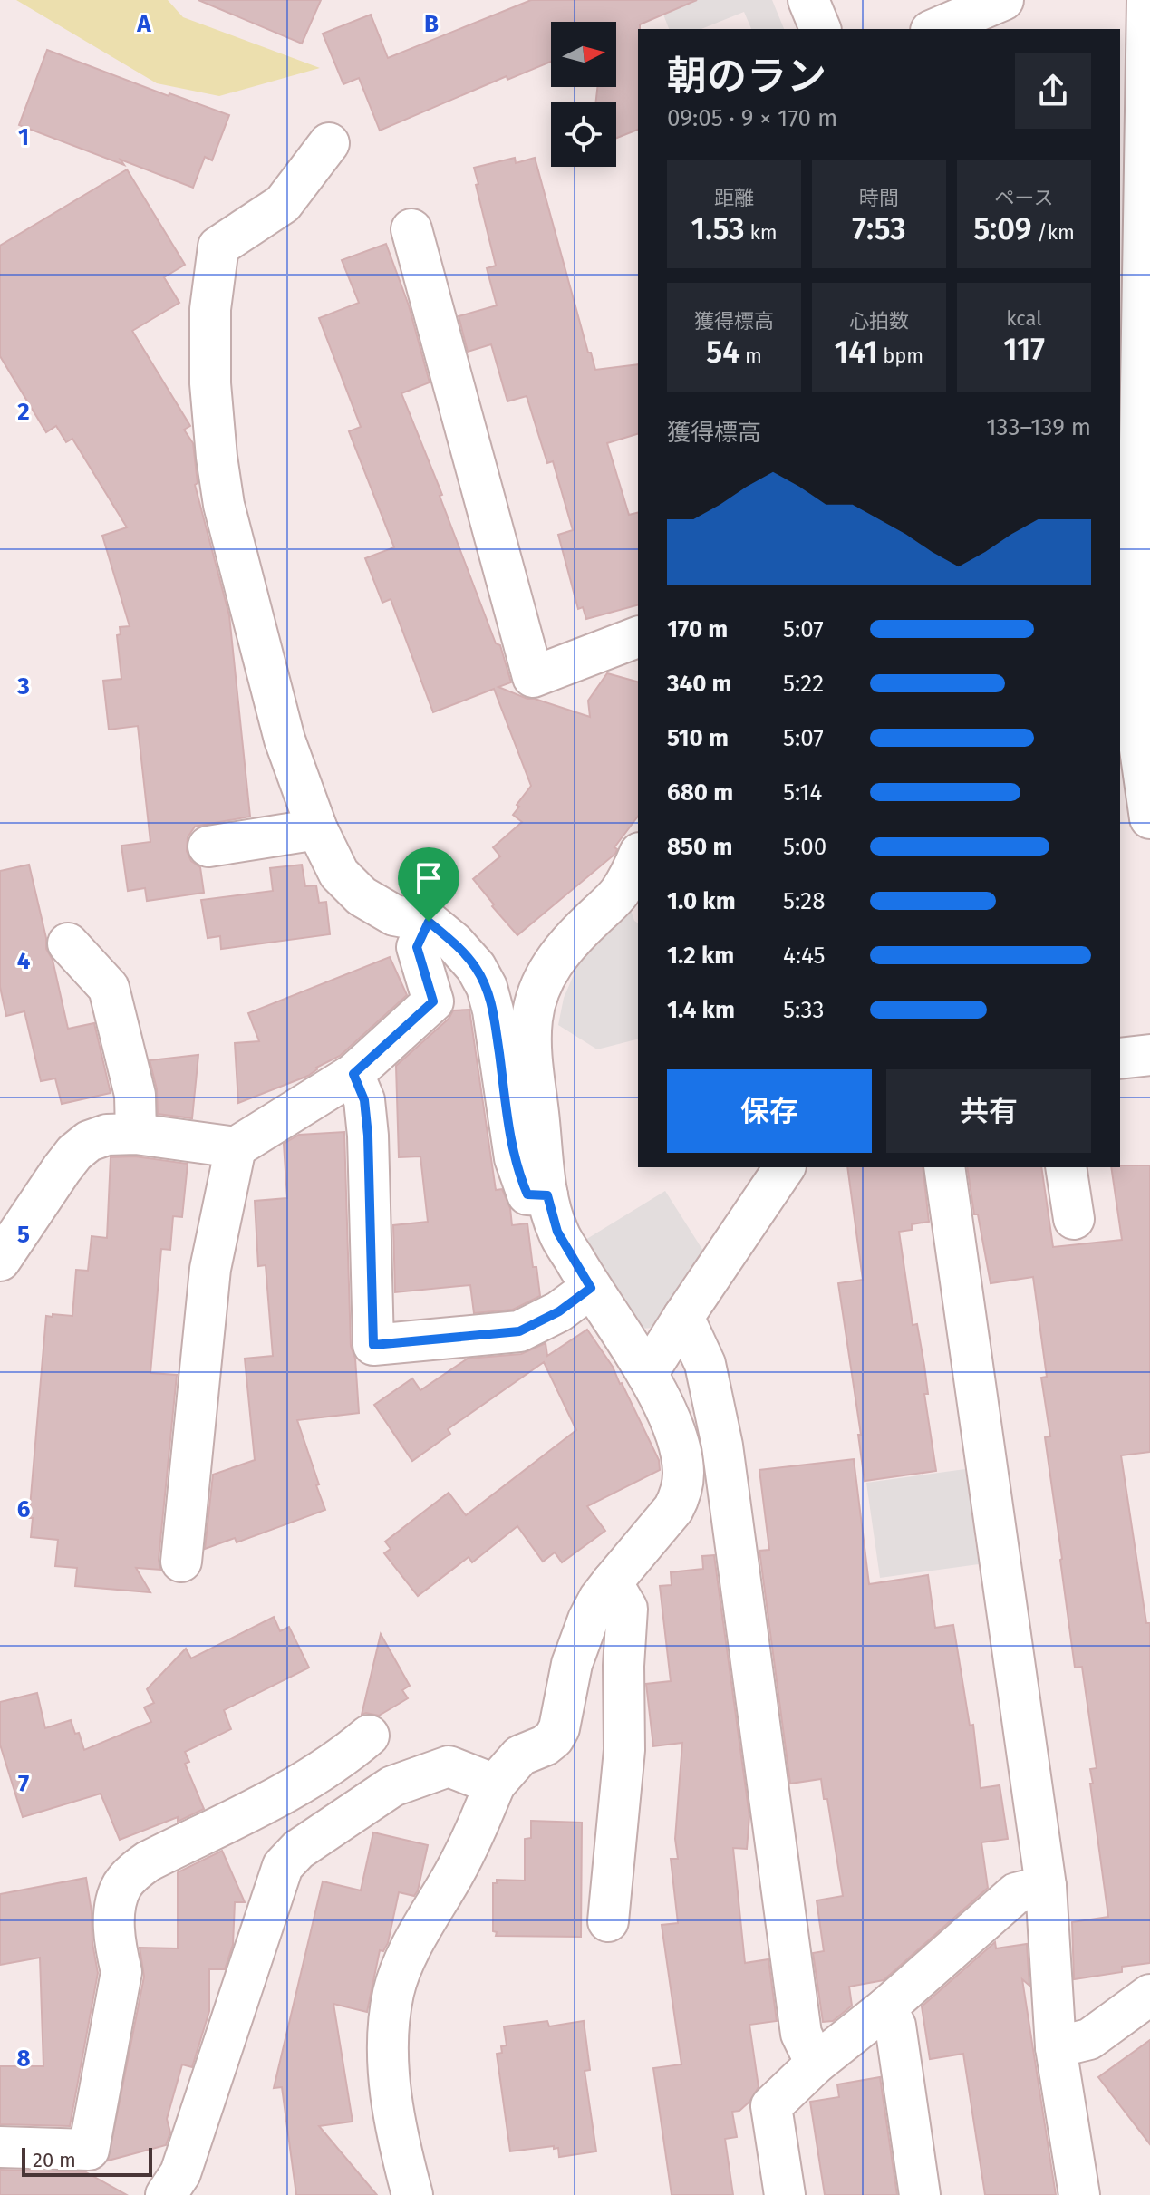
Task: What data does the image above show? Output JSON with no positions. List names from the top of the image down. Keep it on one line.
{"scale_bar":"20 m","north":"right","page":{"heading":["朝のラン","09:05 · 9 × 170 m"],"stats":[["距離","1.53 km"],["時間","7:53"],["ペース","5:09 /km"],["獲得標高","54 m"],["心拍数","141 bpm"],["kcal","117"]],"chart":["獲得標高","133–139 m"],"list":[{"name":"170 m","note":"5:07"},{"name":"340 m","note":"5:22"},{"name":"510 m","note":"5:07"},{"name":"680 m","note":"5:14"},{"name":"850 m","note":"5:00"},{"name":"1.0 km","note":"5:28"},{"name":"1.2 km","note":"4:45"},{"name":"1.4 km","note":"5:33"}],"buttons":["保存","共有"],"scale":"20 m"},"grid":{"columns":["A","B"],"rows":["1","2","3","4","5","6","7","8"]}}
